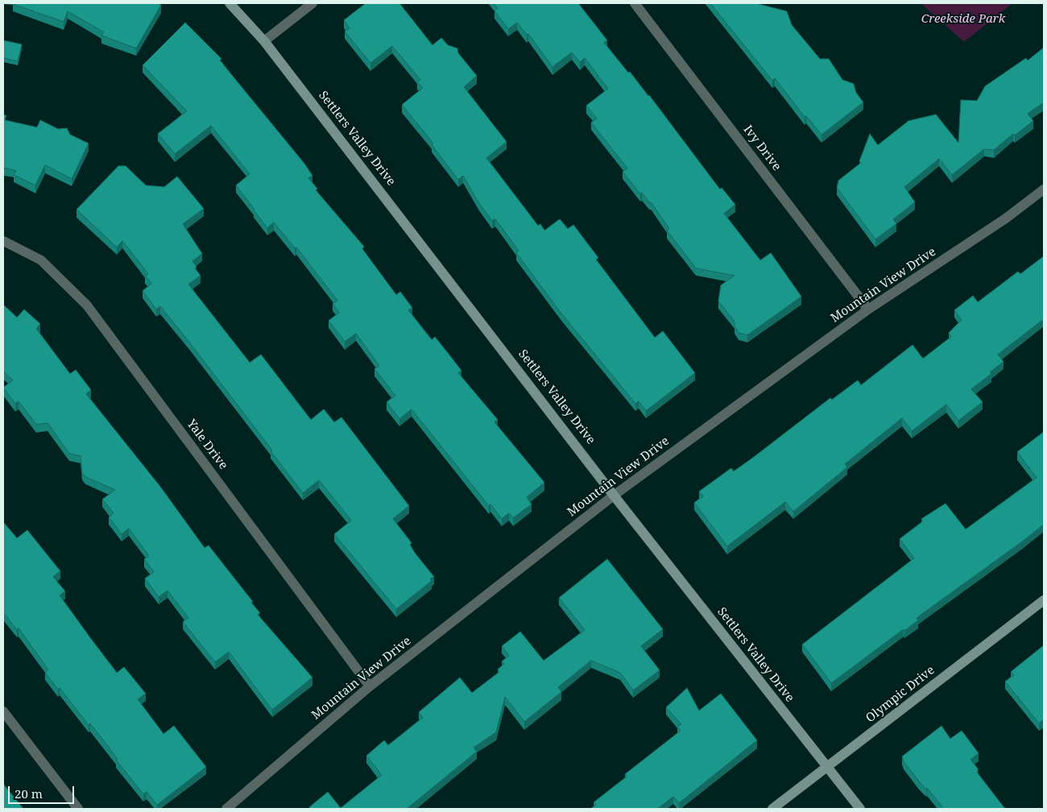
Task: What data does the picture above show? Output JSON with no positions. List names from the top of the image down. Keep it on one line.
{"streets":{"street":["Settlers Valley Drive","Ivy Drive","Mountain View Drive","Yale Drive","Olympic Drive"]},"crossings":[["Settlers Valley Drive","Mountain View Drive"],["Settlers Valley Drive","Olympic Drive"],["Ivy Drive","Mountain View Drive"],["Mountain View Drive","Yale Drive"]],"parks":["Creekside Park"],"scale_bar":"20 m"}
